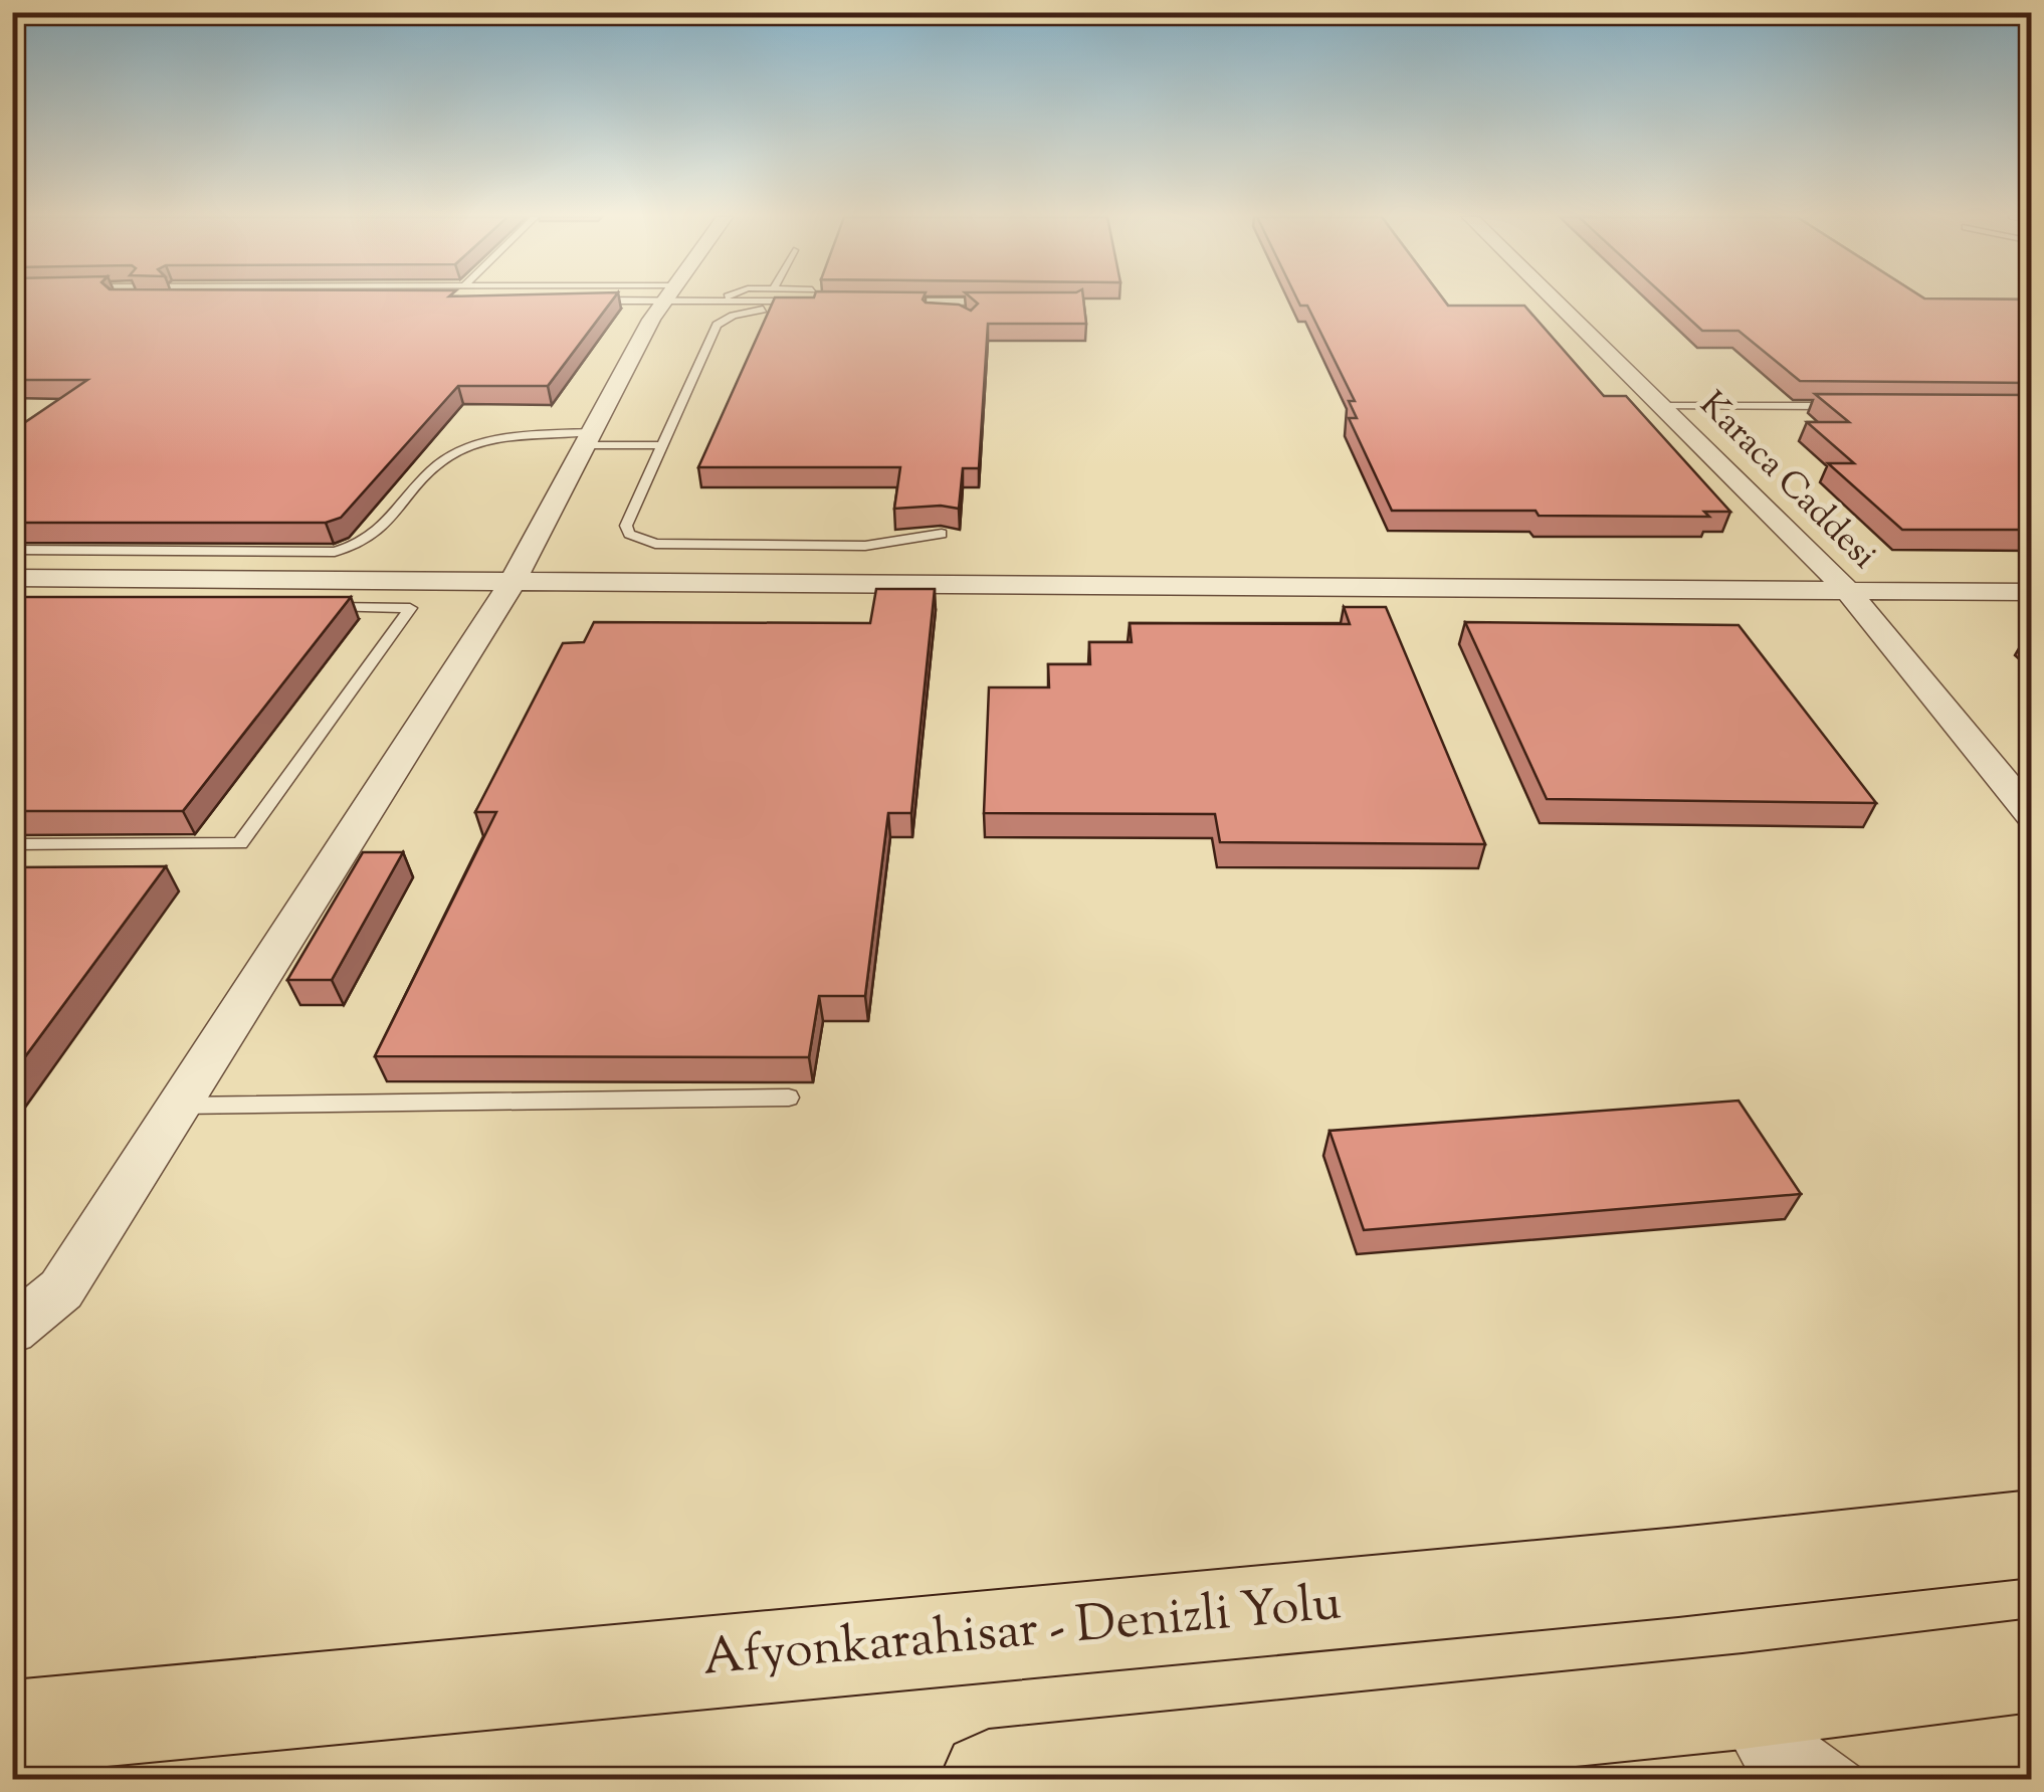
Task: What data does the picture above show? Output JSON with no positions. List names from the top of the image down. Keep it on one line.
{"streets":{"highway":["Afyonkarahisar - Denizli Yolu"],"street":["Karaca Caddesi"]}}
